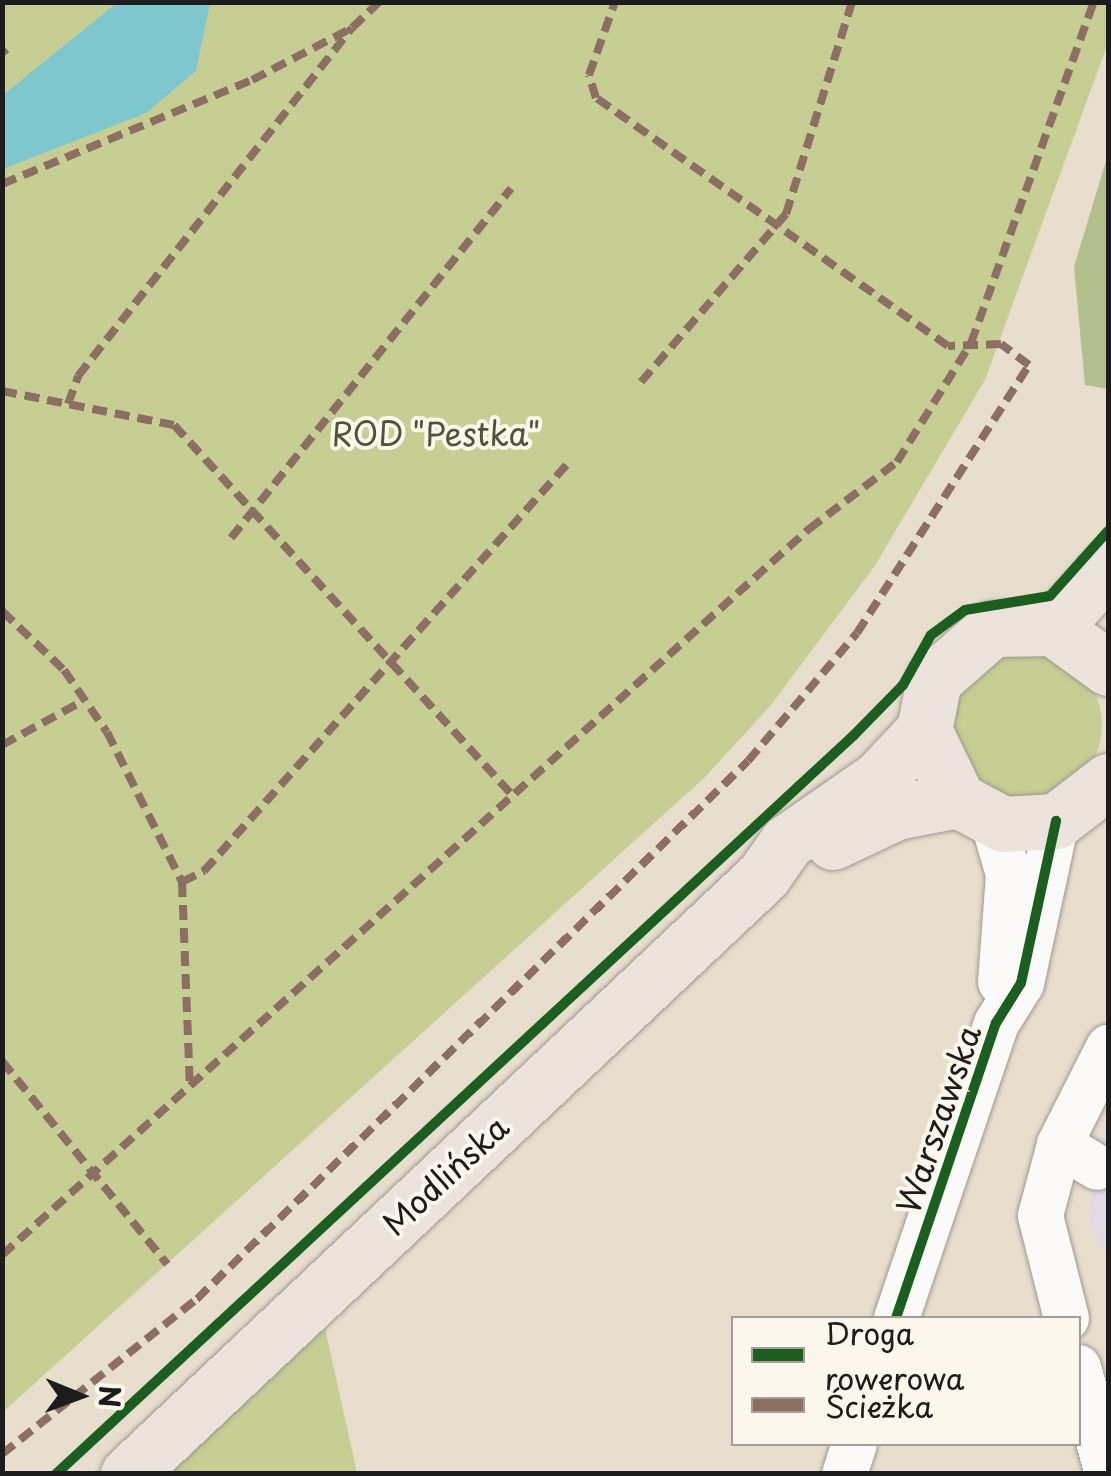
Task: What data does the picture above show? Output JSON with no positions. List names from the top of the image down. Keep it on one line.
{"streets":{"main road":["Modlińska"],"street":["Warszawska"]},"crossings":[["Warszawska","Modlińska"]],"parks":["ROD \"Pestka\""],"legend":["Droga rowerowa","Ścieżka"],"north":"right"}
